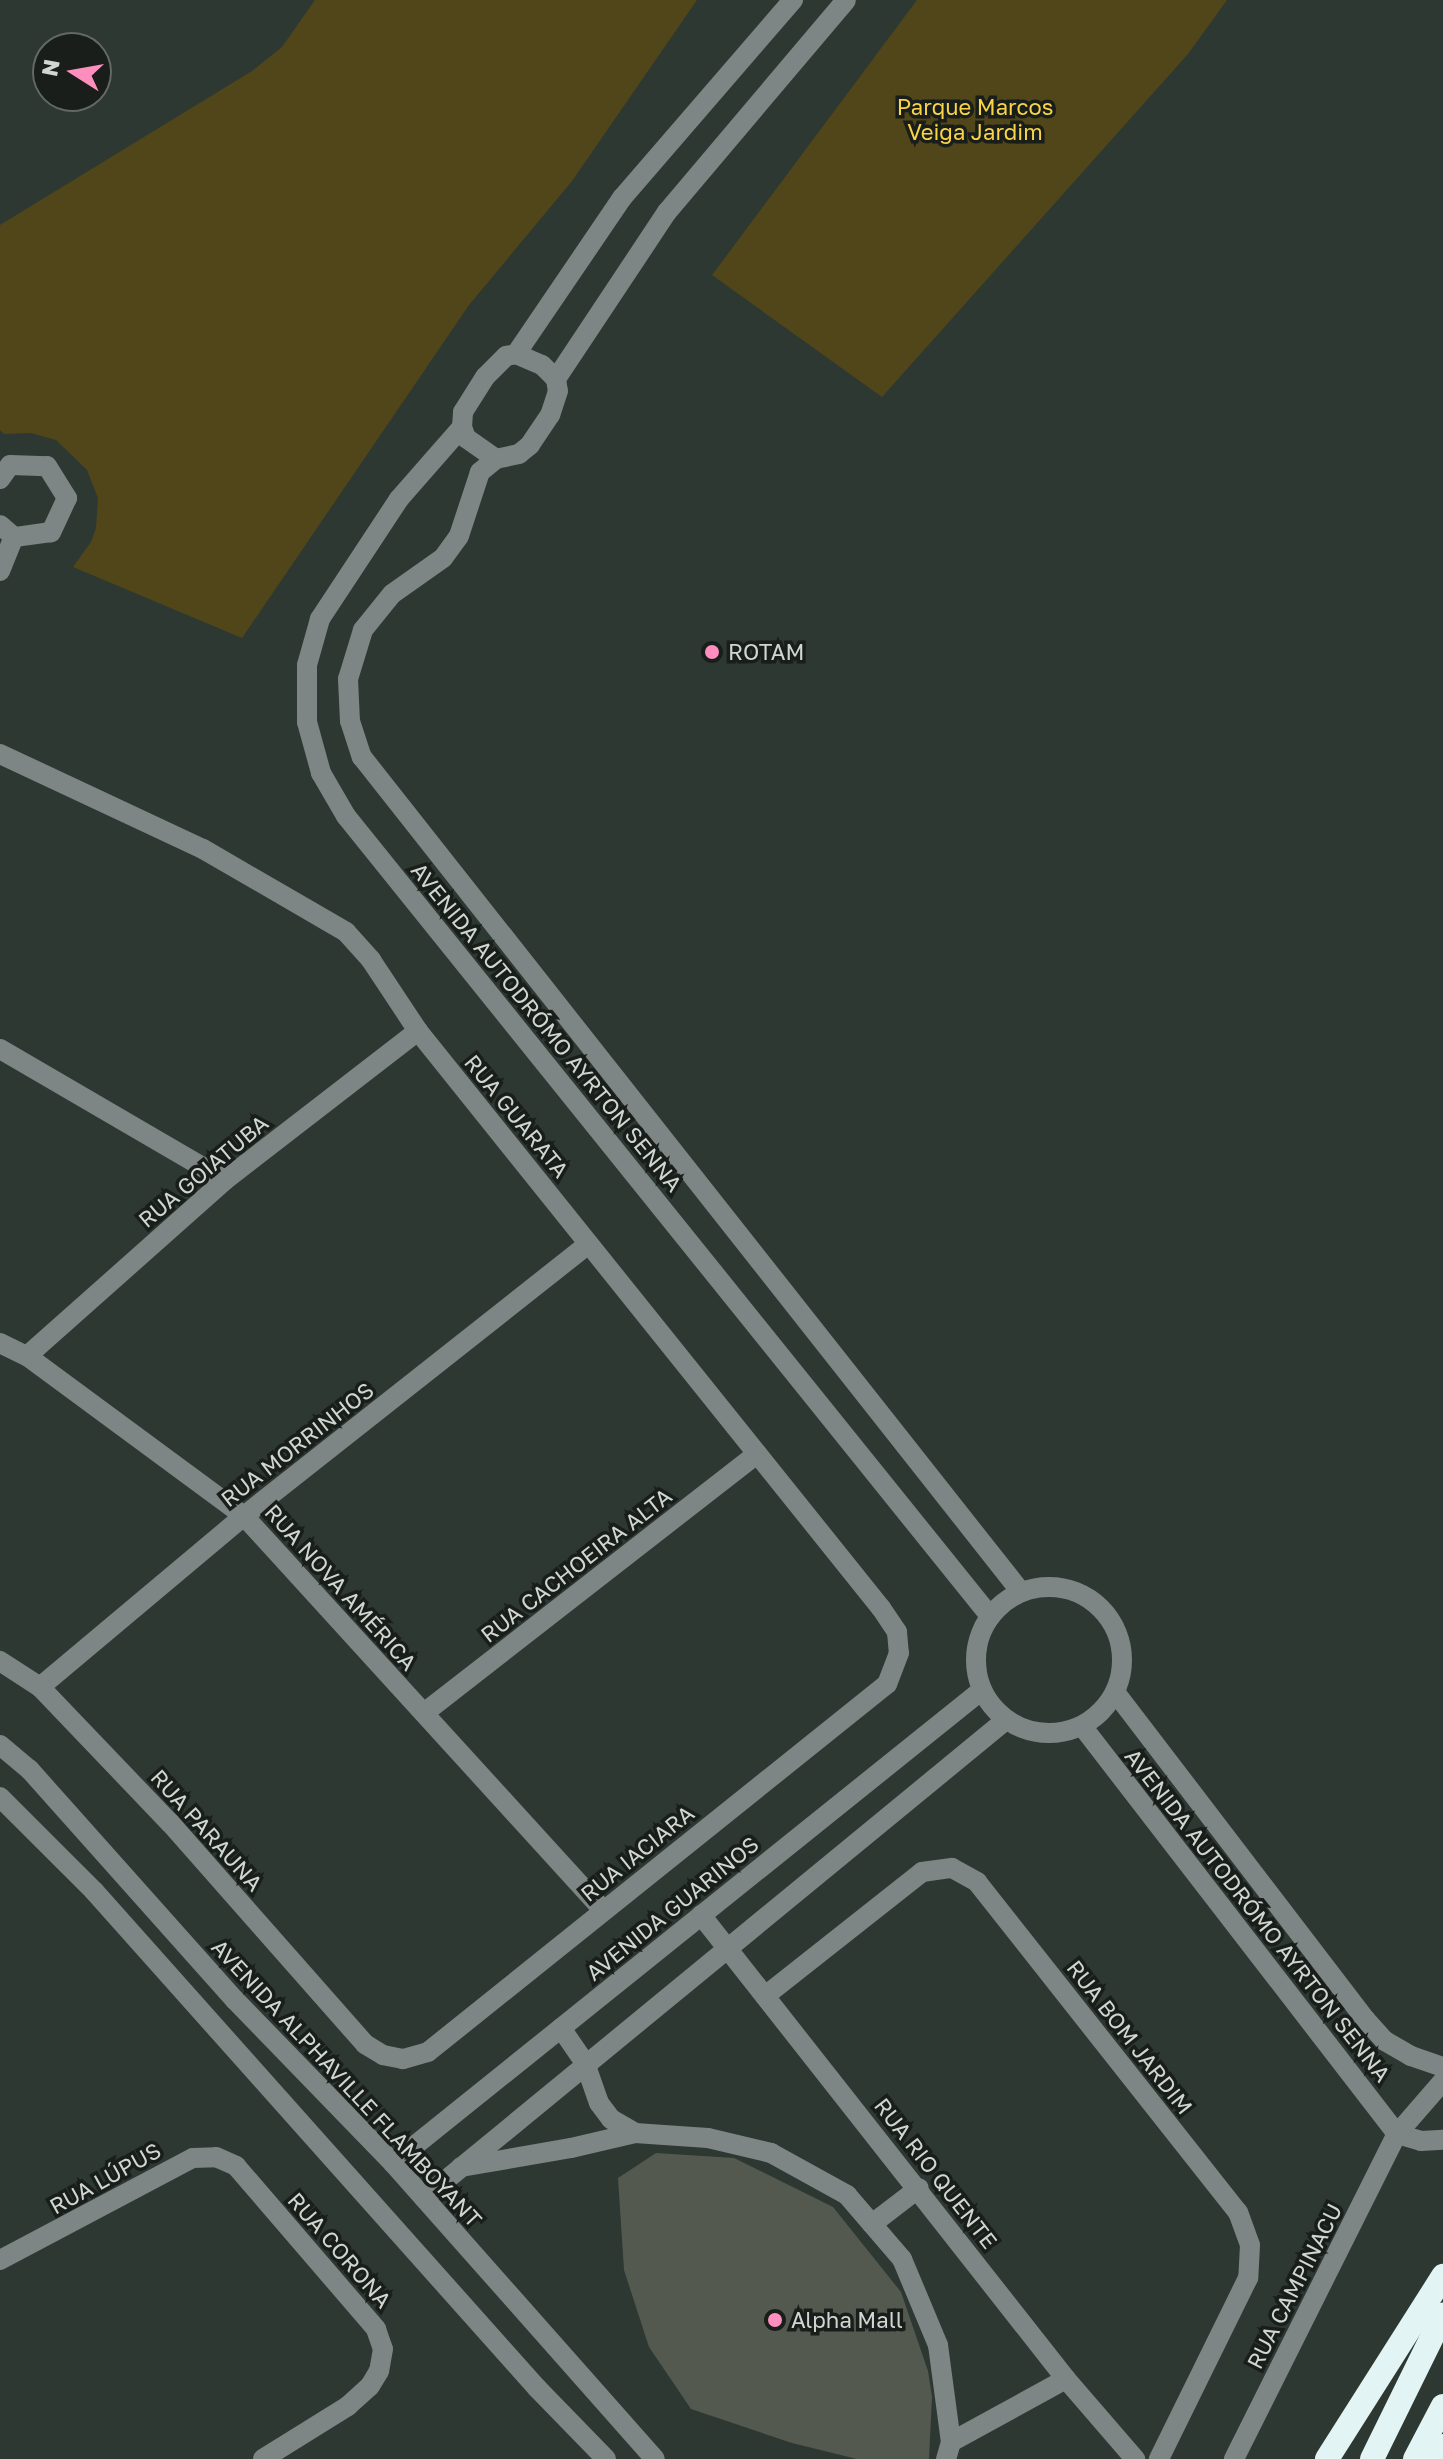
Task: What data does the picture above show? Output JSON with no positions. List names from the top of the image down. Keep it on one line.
{"streets":{"street":["AVENIDA AUTODRÓMO AYRTON SENNA","RUA GUARATA","RUA GOIATUBA","RUA MORRINHOS","RUA CACHOEIRA ALTA","RUA NOVA AMÉRICA","RUA PARAUNA","RUA IACIARA","AVENIDA GUARINOS","RUA BOM JARDIM","AVENIDA ALPHAVILLE FLAMBOYANT","RUA RIO QUENTE","RUA LÚPUS","RUA CORONA","RUA CAMPINACU"]},"crossings":[["AVENIDA AUTODRÓMO AYRTON SENNA","AVENIDA GUARINOS"],["AVENIDA AUTODRÓMO AYRTON SENNA","RUA CAMPINACU"],["RUA GUARATA","RUA GOIATUBA"],["RUA GUARATA","RUA MORRINHOS"],["RUA GUARATA","RUA CACHOEIRA ALTA"],["RUA GUARATA","RUA IACIARA"],["RUA GOIATUBA","RUA NOVA AMÉRICA"],["RUA MORRINHOS","RUA NOVA AMÉRICA"],["RUA MORRINHOS","RUA PARAUNA"],["RUA CACHOEIRA ALTA","RUA NOVA AMÉRICA"],["RUA NOVA AMÉRICA","RUA IACIARA"],["RUA PARAUNA","RUA IACIARA"],["AVENIDA GUARINOS","AVENIDA ALPHAVILLE FLAMBOYANT"],["AVENIDA GUARINOS","RUA RIO QUENTE"],["RUA BOM JARDIM","RUA RIO QUENTE"],["RUA LÚPUS","RUA CORONA"]],"parks":["Parque Marcos Veiga Jardim"],"places":["ROTAM","Alpha Mall"],"north":"left"}
